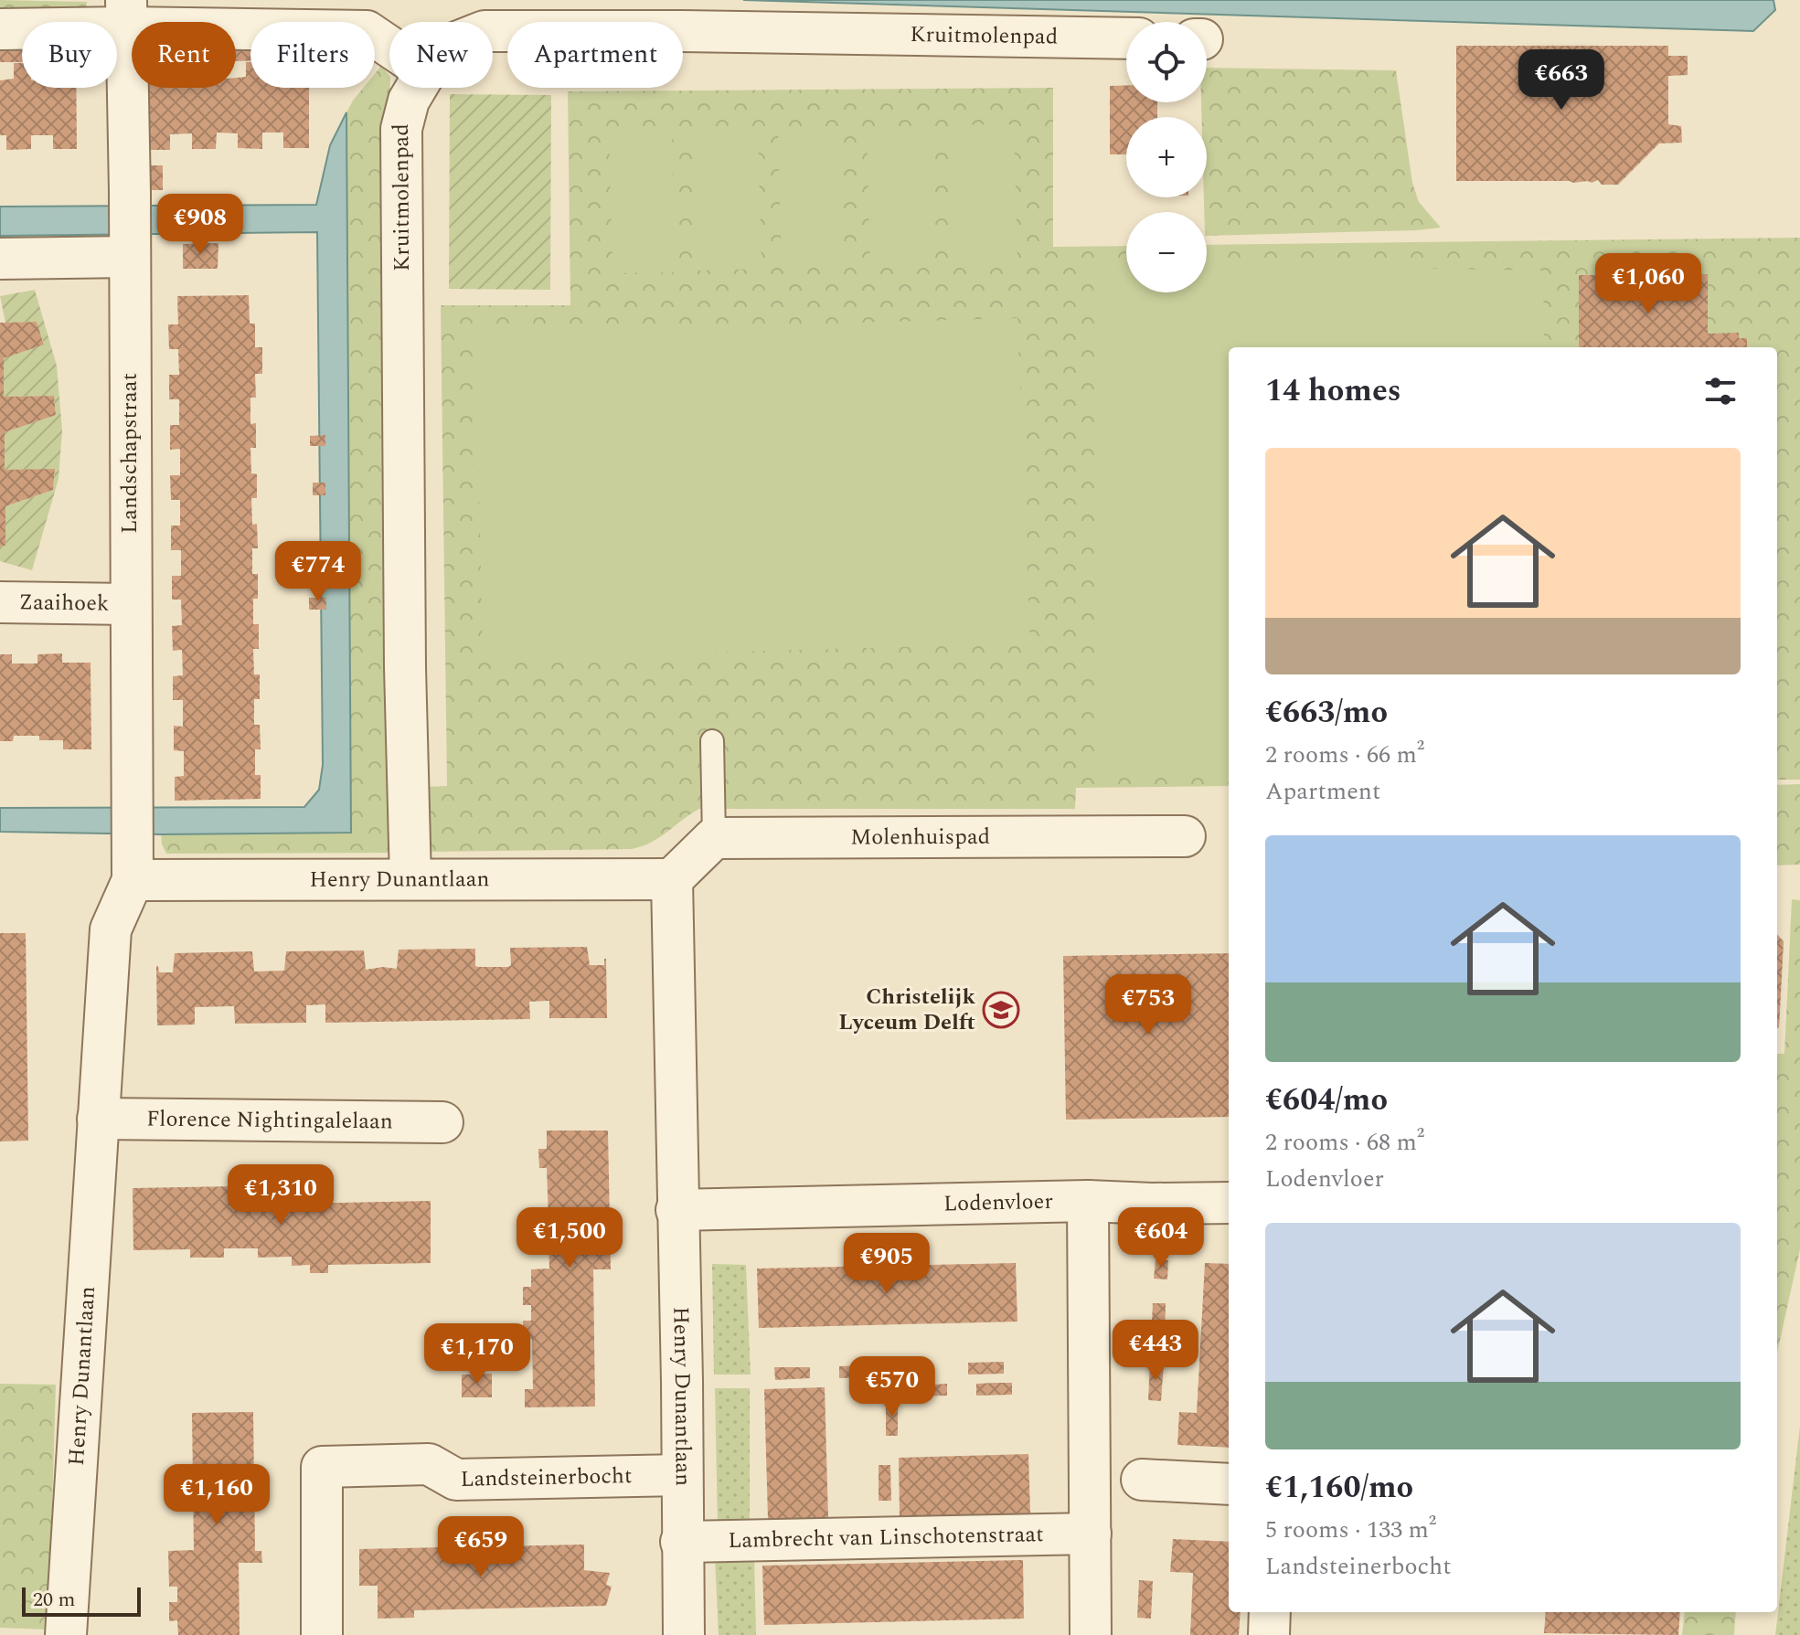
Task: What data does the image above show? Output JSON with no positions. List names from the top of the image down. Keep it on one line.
{"streets":{"street":["Kruitmolenpad","Landschapstraat","Zaaihoek","Molenhuispad","Henry Dunantlaan","Florence Nightingalelaan","Lodenvloer","Landsteinerbocht","Lambrecht van Linschotenstraat"]},"crossings":[["Kruitmolenpad","Henry Dunantlaan"],["Landschapstraat","Zaaihoek"],["Landschapstraat","Henry Dunantlaan"],["Henry Dunantlaan","Florence Nightingalelaan"],["Henry Dunantlaan","Lodenvloer"],["Henry Dunantlaan","Landsteinerbocht"],["Henry Dunantlaan","Lambrecht van Linschotenstraat"]],"places":{"school or university":["Christelijk Lyceum Delft"]},"scale_bar":"20 m","page":{"map_buttons":["+","−"],"chip":["Buy","Rent","Filters","New","Apartment"],"price":["€663","€908","€1,060","€774","€753","€1,310","€1,500","€604","€905","€443","€1,170","€570","€1,160","€659"],"heading":"14 homes","list":[{"name":"€663/mo","note":"2 rooms · 66 m² · Apartment"},{"name":"€604/mo","note":"2 rooms · 68 m² · Lodenvloer"},{"name":"€1,160/mo","note":"5 rooms · 133 m² · Landsteinerbocht"}],"scale":"20 m"}}
